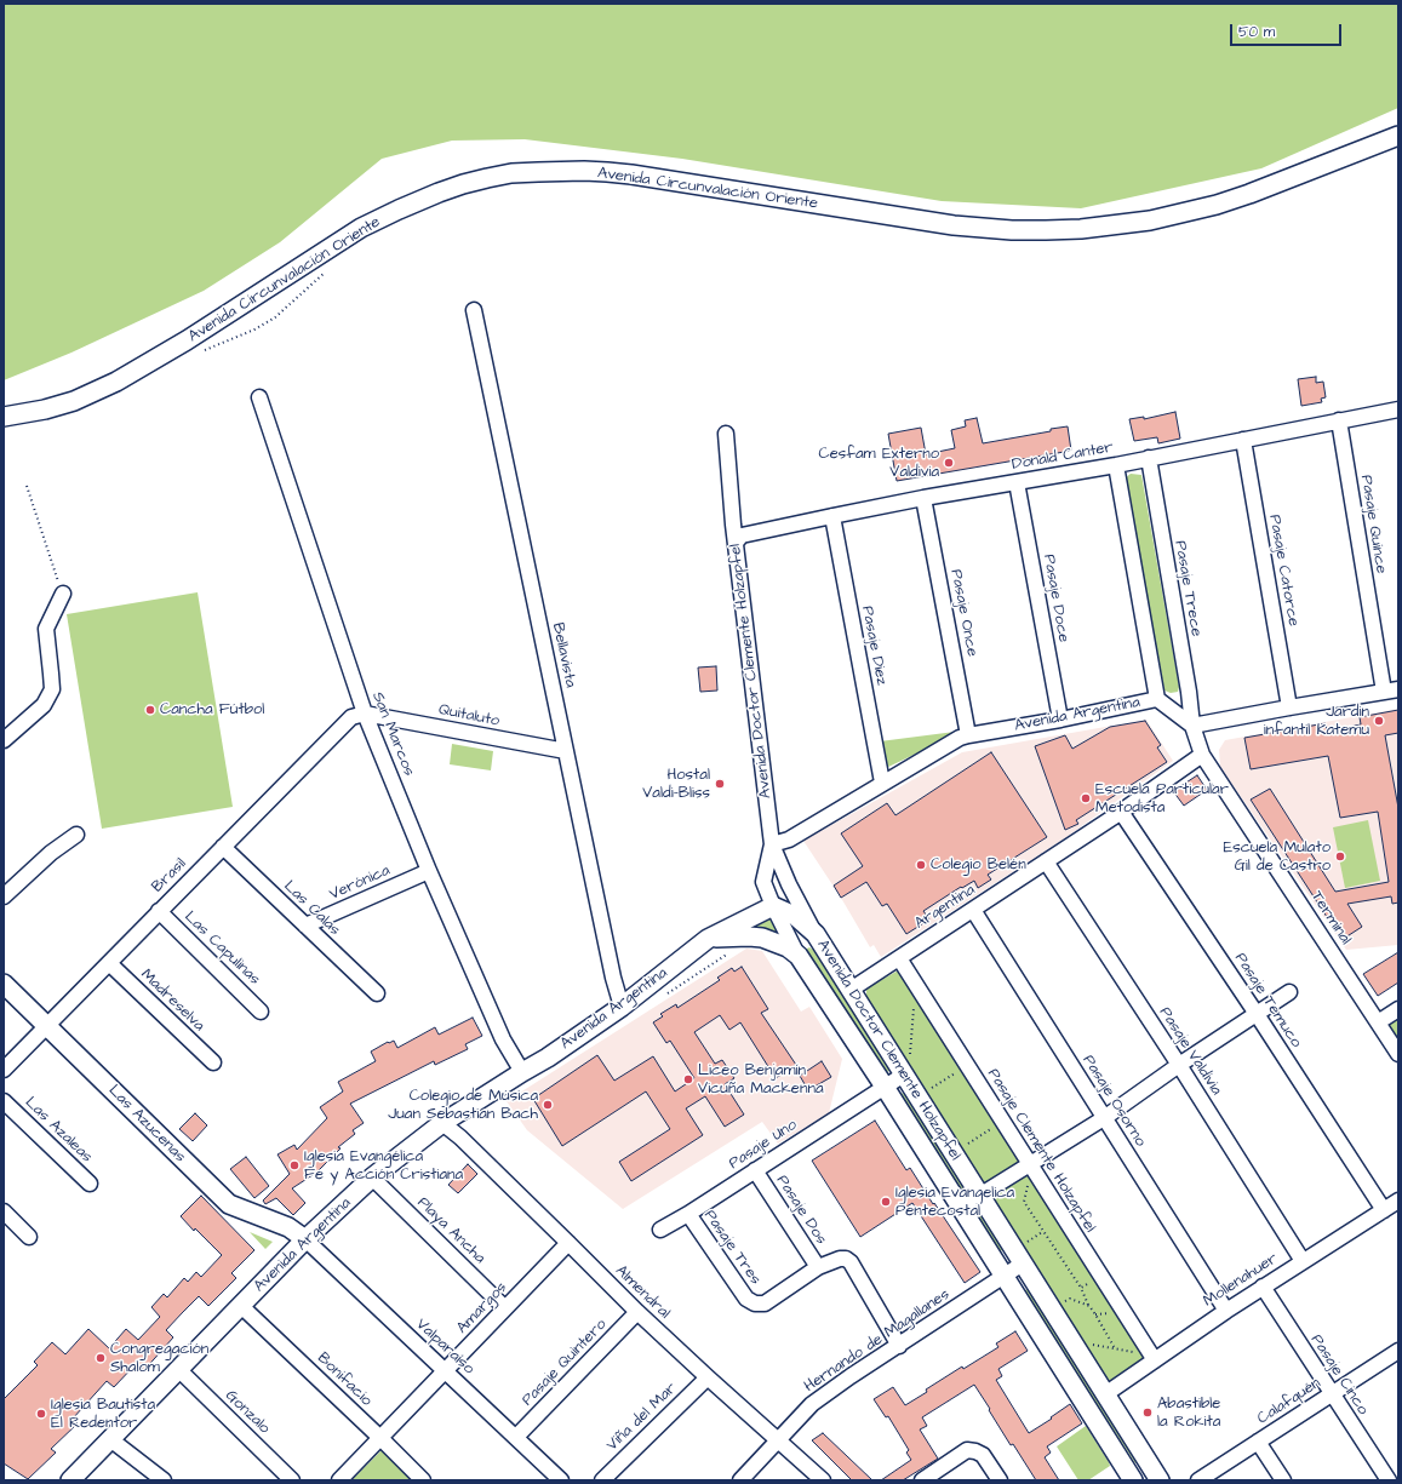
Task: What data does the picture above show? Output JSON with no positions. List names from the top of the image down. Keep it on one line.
{"streets":{"main road":["Avenida Circunvalación Oriente","Avenida Doctor Clemente Holzapfel","Avenida Argentina","Las Azucenas"],"street":["Donald Canter","Pasaje Quince","Pasaje Catorce","Pasaje Trece","Pasaje Doce","Pasaje Once","Pasaje Diez","Bellavista","Quitaluto","San Marcos","Brasil","Verónica","Argentina","Las Calas","Terminal","Las Capulinas","Madreselva","Pasaje Temuco","Pasaje Valdivia","Pasaje Osorno","Las Azaleas","Pasaje Uno","Pasaje Clemente Holzapfel","Pasaje Dos","Playa Ancha","Pasaje Tres","Mollenahuer","Almendral","Amargos","Hernando de Magallanes","Valparaíso","Pasaje Quintero","Pasaje Cinco","Bonifacio","Calafquén","Gonzalo","Viña del Mar"]},"crossings":[["Donald Canter","Pasaje Quince"],["Donald Canter","Pasaje Catorce"],["Donald Canter","Pasaje Trece"],["Donald Canter","Pasaje Doce"],["Donald Canter","Pasaje Once"],["Donald Canter","Pasaje Diez"],["Donald Canter","Avenida Doctor Clemente Holzapfel"],["Pasaje Trece","Avenida Argentina"],["Pasaje Trece","Terminal"],["Pasaje Doce","Avenida Argentina"],["Pasaje Once","Avenida Argentina"],["Pasaje Diez","Avenida Argentina"],["Bellavista","Avenida Argentina"],["Bellavista","Quitaluto"],["Avenida Doctor Clemente Holzapfel","Avenida Argentina"],["Avenida Doctor Clemente Holzapfel","Argentina"],["Avenida Doctor Clemente Holzapfel","Pasaje Uno"],["Avenida Doctor Clemente Holzapfel","Mollenahuer"],["Avenida Doctor Clemente Holzapfel","Hernando de Magallanes"],["Avenida Argentina","San Marcos"],["Avenida Argentina","Terminal"],["Avenida Argentina","Las Azucenas"],["Avenida Argentina","Playa Ancha"],["Avenida Argentina","Almendral"],["Avenida Argentina","Valparaíso"],["Avenida Argentina","Bonifacio"],["Avenida Argentina","Gonzalo"],["Quitaluto","San Marcos"],["Quitaluto","Brasil"],["San Marcos","Brasil"],["San Marcos","Verónica"],["Brasil","Las Calas"],["Brasil","Las Capulinas"],["Brasil","Madreselva"],["Brasil","Las Azucenas"],["Verónica","Las Calas"],["Argentina","Terminal"],["Argentina","Pasaje Temuco"],["Argentina","Pasaje Valdivia"],["Argentina","Pasaje Osorno"],["Argentina","Pasaje Clemente Holzapfel"],["Pasaje Temuco","Mollenahuer"],["Pasaje Valdivia","Mollenahuer"],["Pasaje Osorno","Mollenahuer"],["Las Azucenas","Valparaíso"],["Pasaje Uno","Pasaje Dos"],["Pasaje Uno","Pasaje Tres"],["Pasaje Clemente Holzapfel","Mollenahuer"],["Pasaje Dos","Pasaje Tres"],["Playa Ancha","Amargos"],["Pasaje Tres","Hernando de Magallanes"],["Mollenahuer","Pasaje Cinco"],["Almendral","Amargos"],["Almendral","Hernando de Magallanes"],["Almendral","Pasaje Quintero"],["Almendral","Viña del Mar"],["Amargos","Valparaíso"],["Amargos","Bonifacio"],["Valparaíso","Pasaje Quintero"],["Pasaje Cinco","Calafquén"]],"places":["Cesfam Externo Valdivia","Cancha Fútbol","Jardin infantil Katemu","Hostal Valdi-Bliss","Escuela Particular Metodista","Escuela Mulato Gil de Castro","Colegio Belén","Liceo Benjamín Vicuña Mackenna","Colegio de Música Juan Sebastian Bach","Iglesia Evangélica Fe y Acción Cristiana","Iglesia Evangelica Pentecostal","Congregación Shalom","Abastible la Rokita","Iglesia Bautista El Redentor"],"scale_bar":"50 m"}
